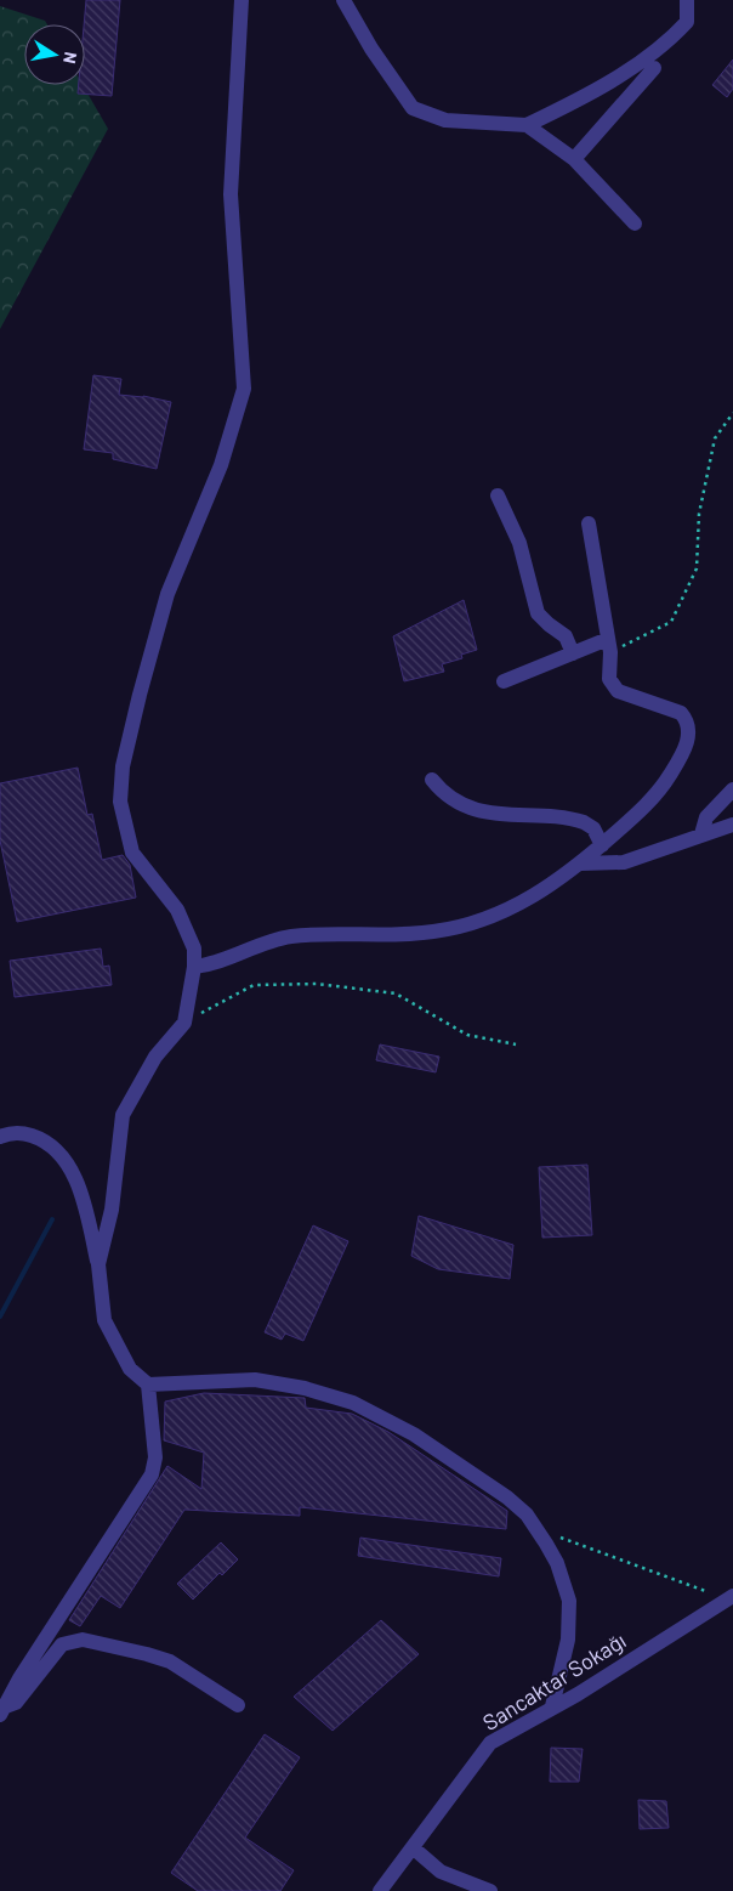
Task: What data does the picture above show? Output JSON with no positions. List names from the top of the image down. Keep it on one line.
{"streets":{"street":["Sancaktar Sokağı"]},"north":"right"}
